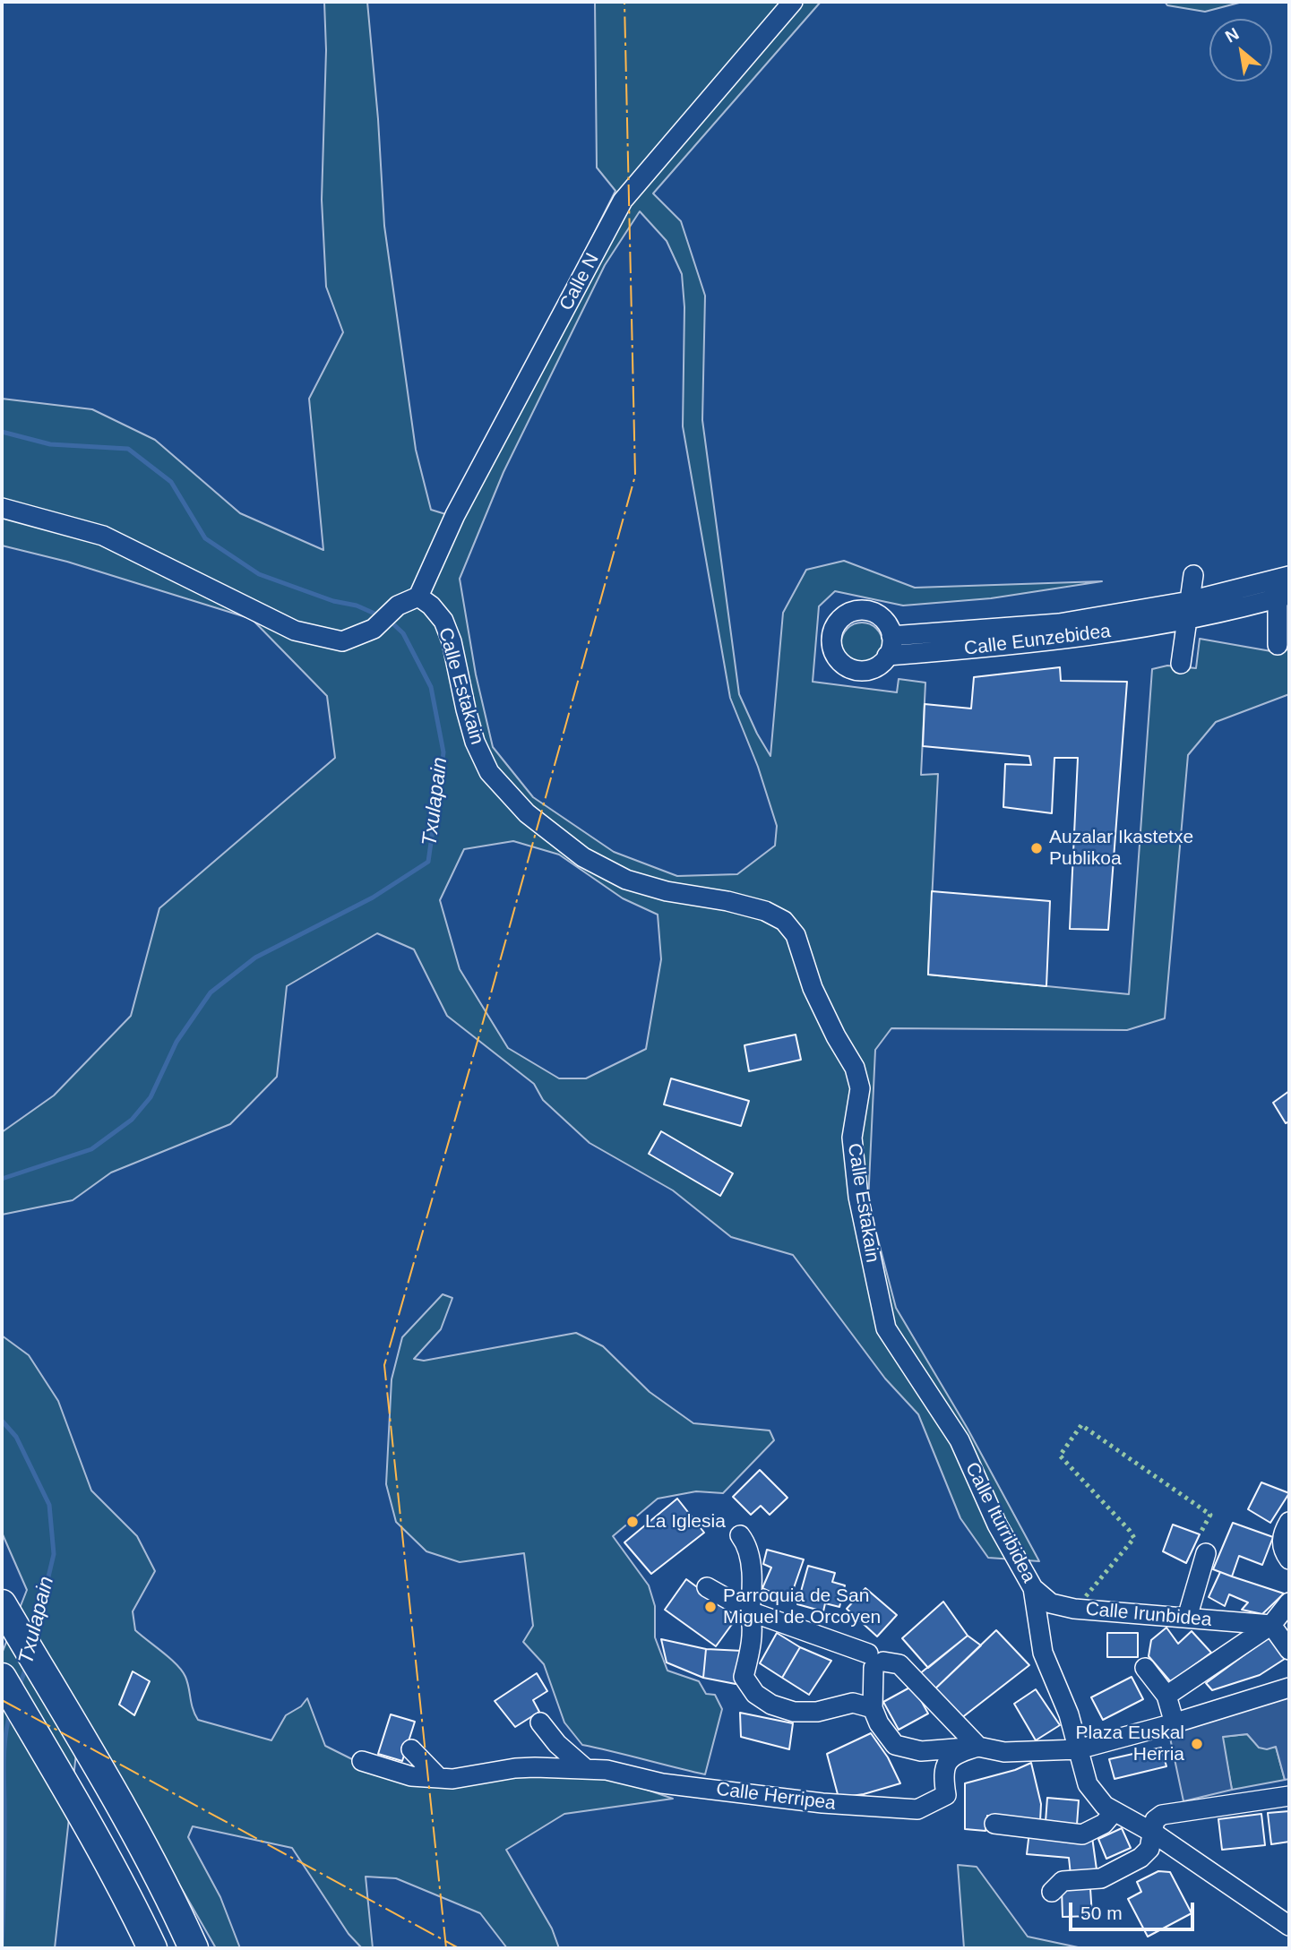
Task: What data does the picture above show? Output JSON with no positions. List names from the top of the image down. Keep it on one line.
{"streets":{"street":["Calle N","Calle Eunzebidea","Calle Estakain","Calle Iturribidea","Calle Irunbidea","Calle Herripea"]},"crossings":[["Calle N","Calle Estakain"],["Calle Estakain","Calle Iturribidea"],["Calle Iturribidea","Calle Irunbidea"]],"water":["Txulapain"],"places":["Auzalar Ikastetxe Publikoa","La Iglesia","Parroquia de San Miguel de Orcoyen","Plaza Euskal Herria"],"scale_bar":"50 m","north":"top left"}
